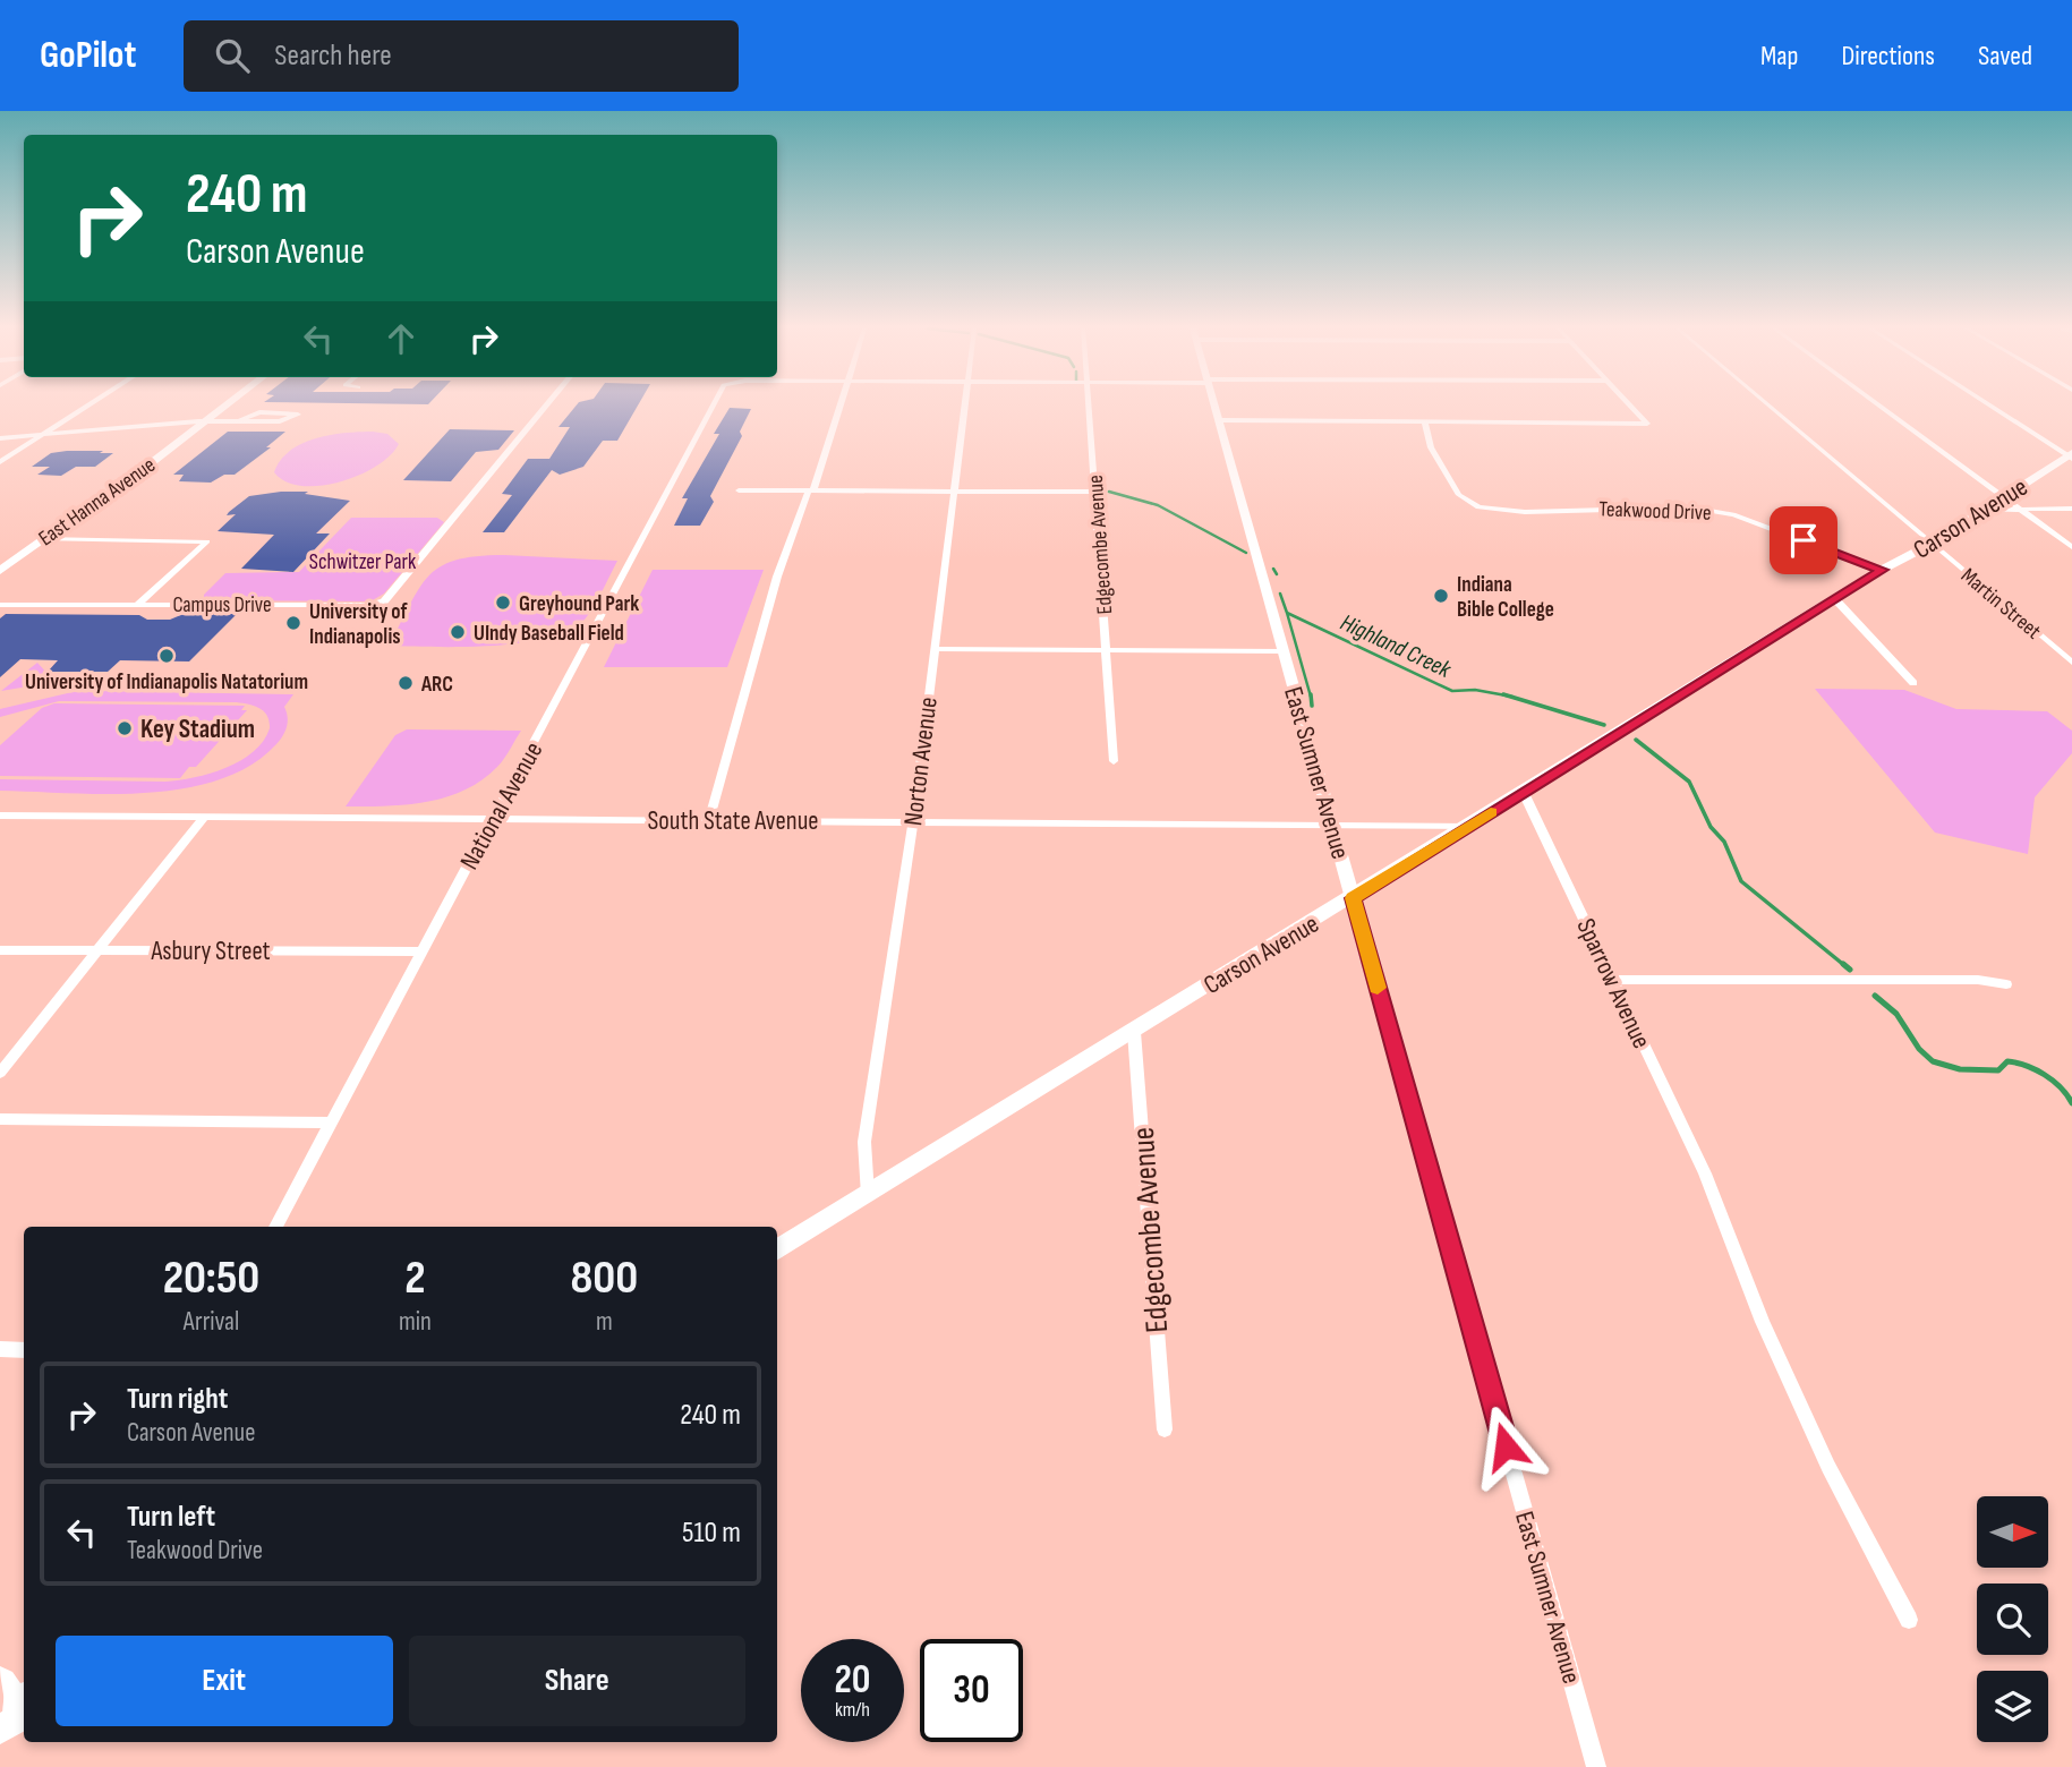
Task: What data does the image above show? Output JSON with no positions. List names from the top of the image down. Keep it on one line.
{"streets":{"main road":["East Hanna Avenue","Carson Avenue"],"street":["Teakwood Drive","Edgecombe Avenue","Martin Street","Campus Drive","Norton Avenue","East Sumner Avenue","National Avenue","South State Avenue","Asbury Street","Sparrow Avenue"]},"crossings":[["Teakwood Drive","Carson Avenue"],["Carson Avenue","Edgecombe Avenue"],["Carson Avenue","Martin Street"],["Carson Avenue","Norton Avenue"],["Carson Avenue","East Sumner Avenue"],["Carson Avenue","South State Avenue"],["Carson Avenue","Sparrow Avenue"],["Norton Avenue","South State Avenue"],["East Sumner Avenue","South State Avenue"],["National Avenue","South State Avenue"],["National Avenue","Asbury Street"]],"water":["Highland Creek"],"parks":["Schwitzer Park"],"places":["Indiana Bible College","Greyhound Park","University of Indianapolis","UIndy Baseball Field","University of Indianapolis Natatorium","ARC","Key Stadium"],"north":"right","page":{"header":"GoPilot","search":"Search here","nav":["Map","Directions","Saved"],"turn":["240 m","Carson Avenue"],"eta":["20:50","Arrival","2","min","800","m"],"list":[{"name":"Turn right","note":"Carson Avenue","value":"240 m"},{"name":"Turn left","note":"Teakwood Drive","value":"510 m"}],"buttons":["Exit","Share"],"speed":"20 km/h","limit":"30"}}
